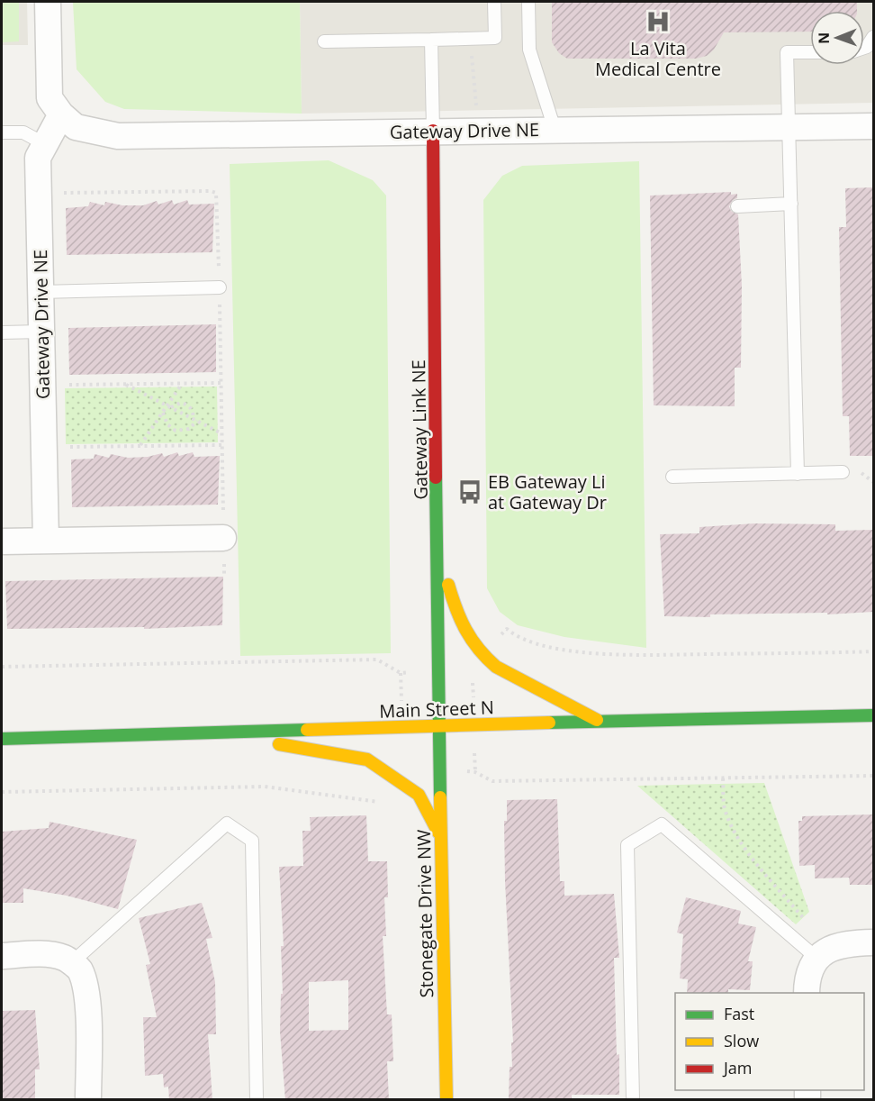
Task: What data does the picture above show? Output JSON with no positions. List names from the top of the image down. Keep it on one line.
{"streets":{"street":["Gateway Drive NE","Gateway Link NE","Main Street N","Stonegate Drive NW"]},"crossings":[["Gateway Drive NE","Gateway Link NE"],["Gateway Link NE","Main Street N"],["Gateway Link NE","Stonegate Drive NW"],["Main Street N","Stonegate Drive NW"]],"places":{"hospital":["La Vita Medical Centre"],"bus stop":["EB Gateway Li at Gateway Dr"]},"legend":["Fast","Slow","Jam"],"north":"left"}
